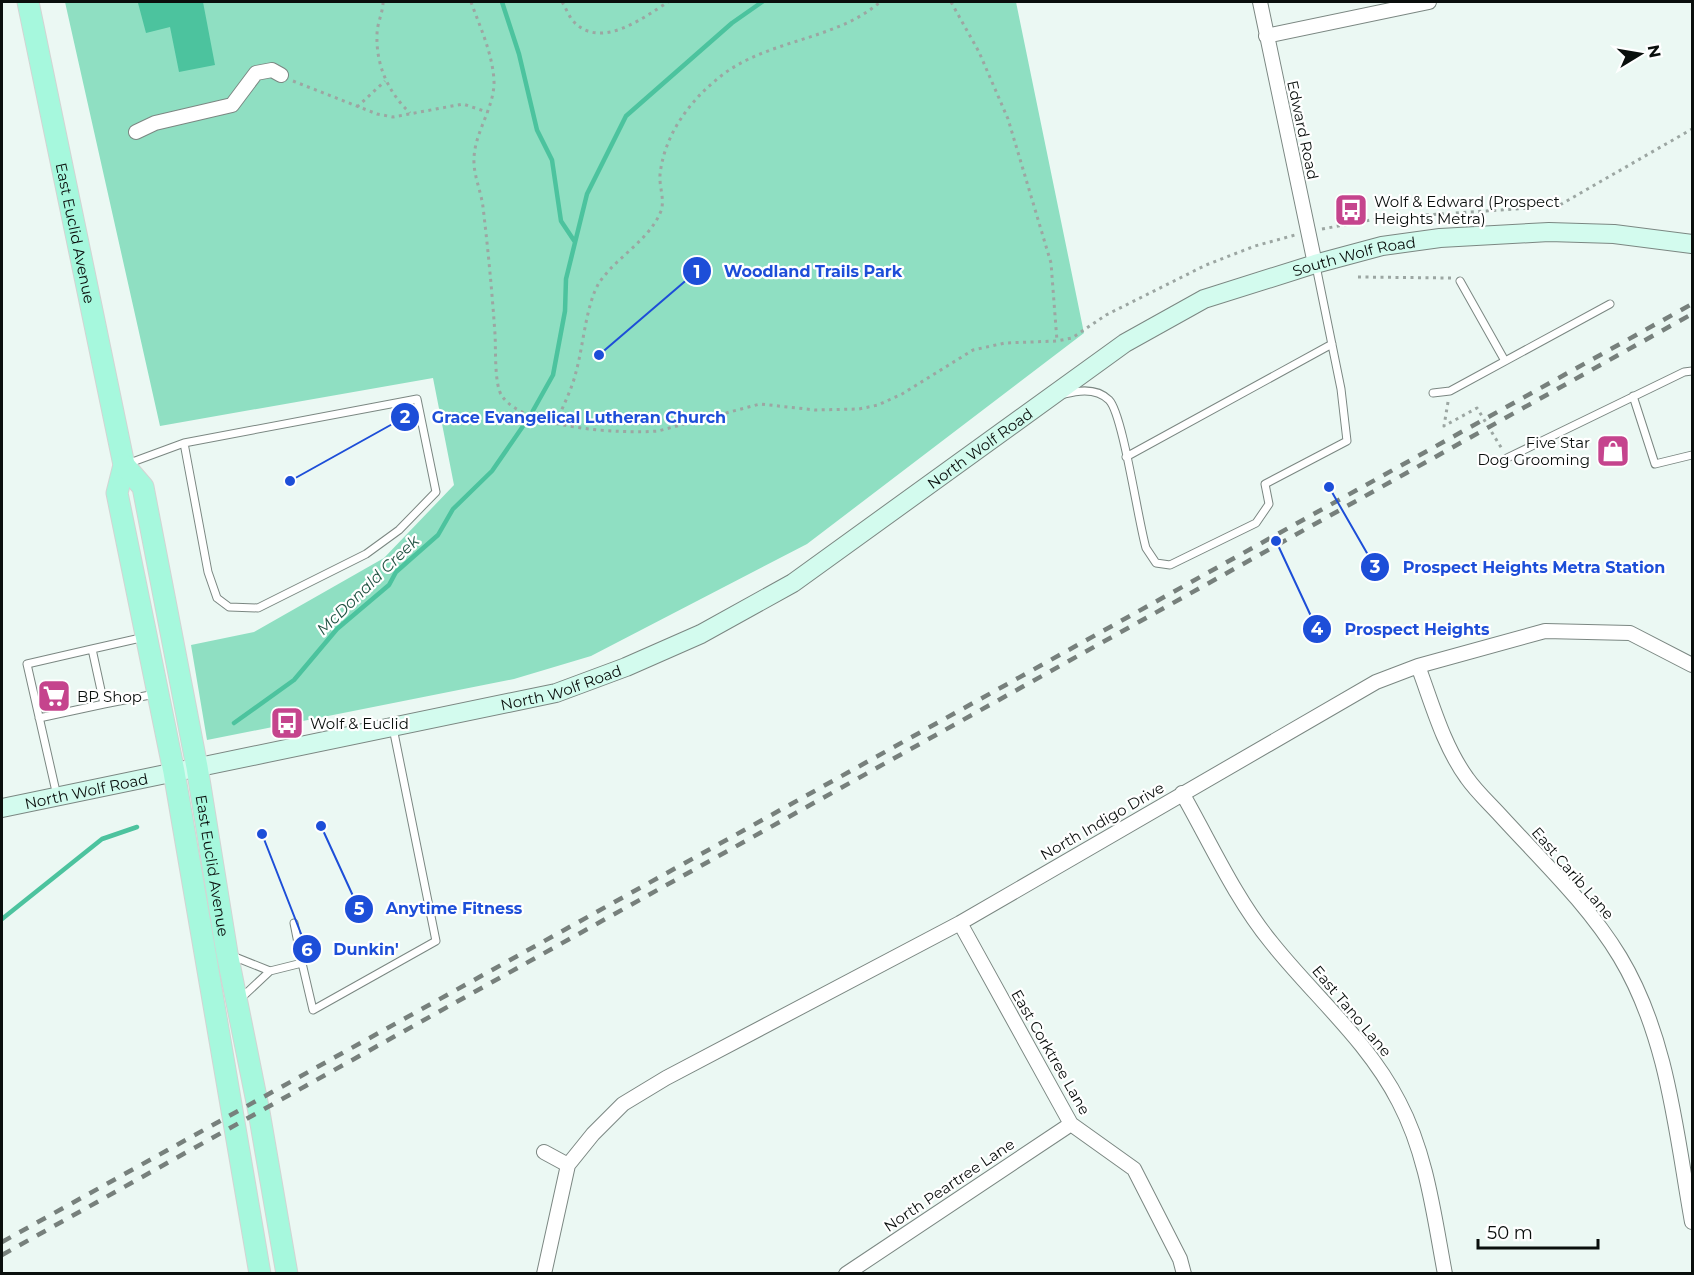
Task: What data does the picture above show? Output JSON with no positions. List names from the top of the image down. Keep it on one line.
{"streets":{"main road":["East Euclid Avenue","South Wolf Road","North Wolf Road"],"street":["Edward Road","North Indigo Drive","East Carib Lane","East Tano Lane","East Corktree Lane","North Peartree Lane"]},"crossings":[["Edward Road","South Wolf Road"],["East Euclid Avenue","North Wolf Road"],["South Wolf Road","North Wolf Road"],["North Indigo Drive","East Carib Lane"],["North Indigo Drive","East Tano Lane"],["North Indigo Drive","East Corktree Lane"],["East Corktree Lane","North Peartree Lane"]],"water":["McDonald Creek"],"places":{"bus stop":["Wolf & Edward (Prospect Heights Metra)","Wolf & Euclid"],"other":["Woodland Trails Park","Grace Evangelical Lutheran Church","Prospect Heights Metra Station","Prospect Heights","Anytime Fitness","Dunkin'"],"shop":["Five Star Dog Grooming"],"supermarket":["BP Shop"]},"scale_bar":"50 m","north":"right"}
